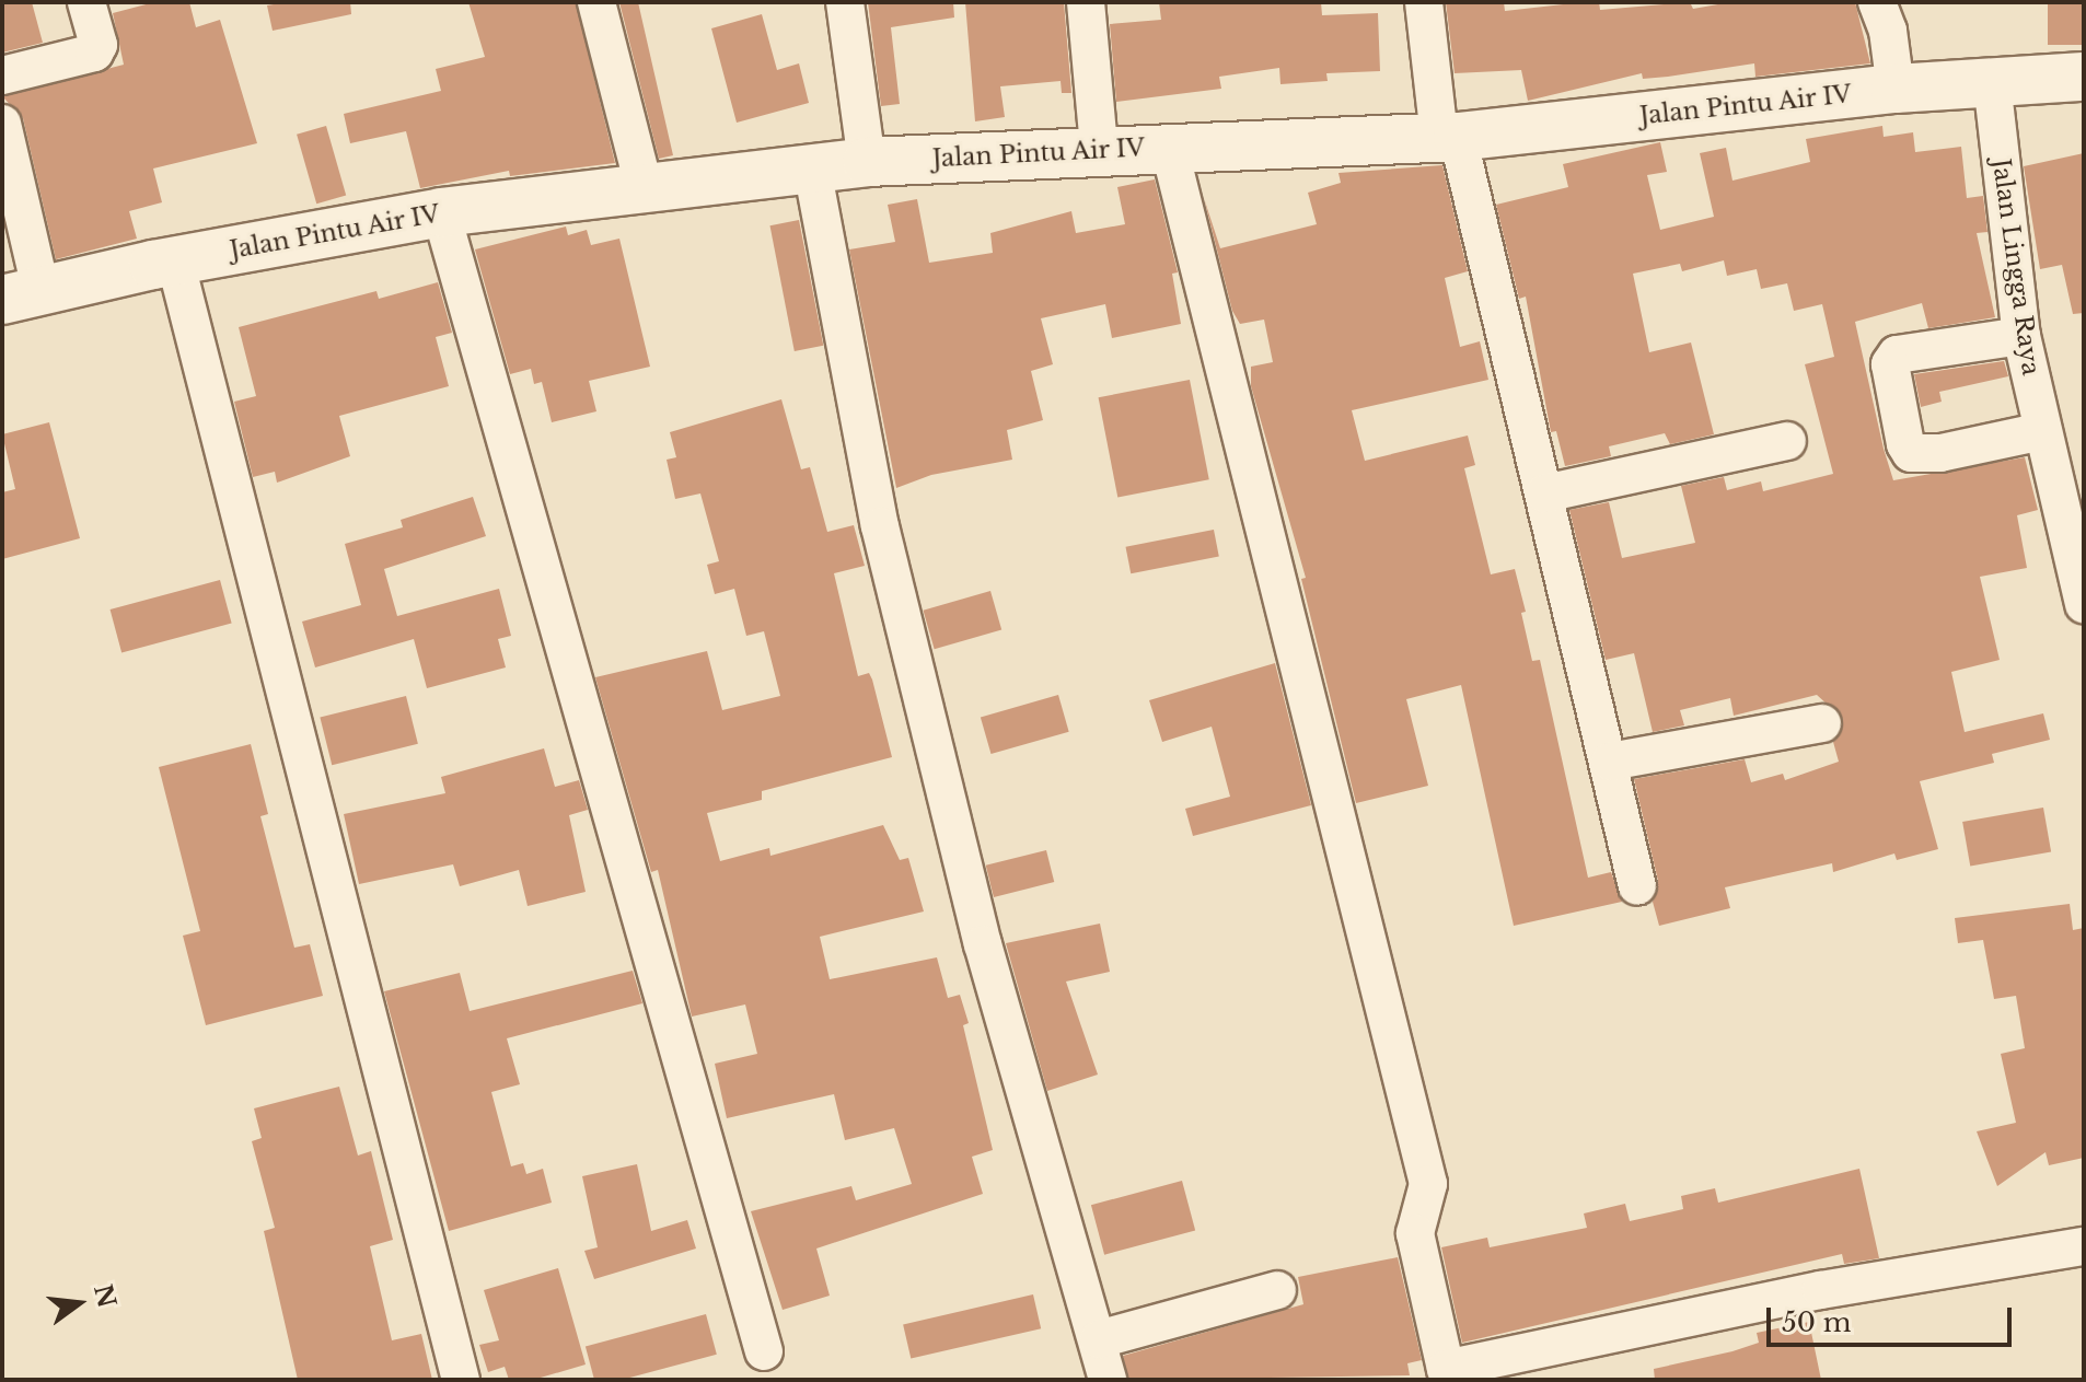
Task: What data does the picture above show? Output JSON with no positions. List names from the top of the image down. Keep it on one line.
{"streets":{"main road":["Jalan Pintu Air IV"],"street":["Jalan Lingga Raya"]},"crossings":[["Jalan Pintu Air IV","Jalan Lingga Raya"]],"scale_bar":"50 m","north":"right"}
